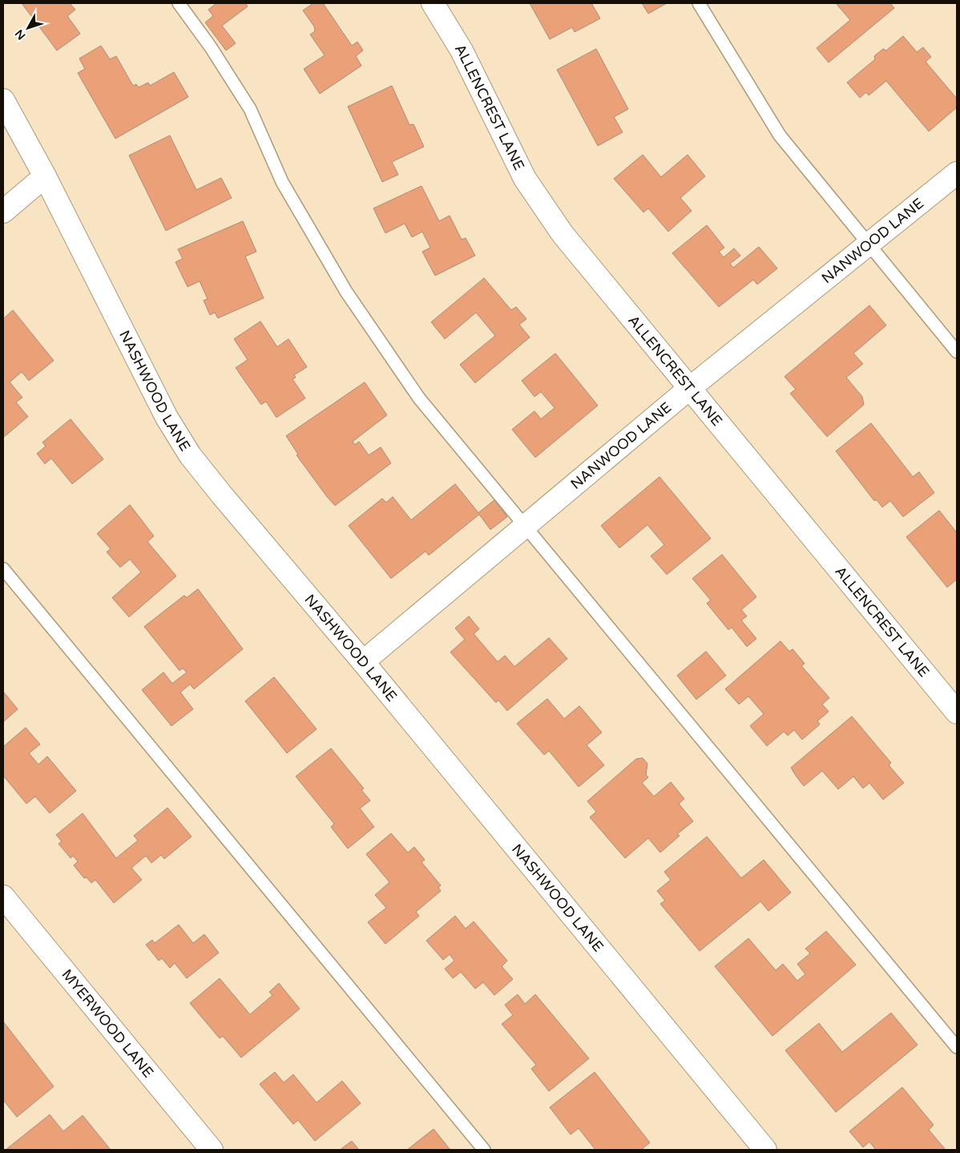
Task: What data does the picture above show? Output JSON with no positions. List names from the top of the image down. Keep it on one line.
{"streets":{"street":["ALLENCREST LANE","NANWOOD LANE","NASHWOOD LANE","MYERWOOD LANE"]},"crossings":[["ALLENCREST LANE","NANWOOD LANE"],["NANWOOD LANE","NASHWOOD LANE"]],"north":"bottom left"}
